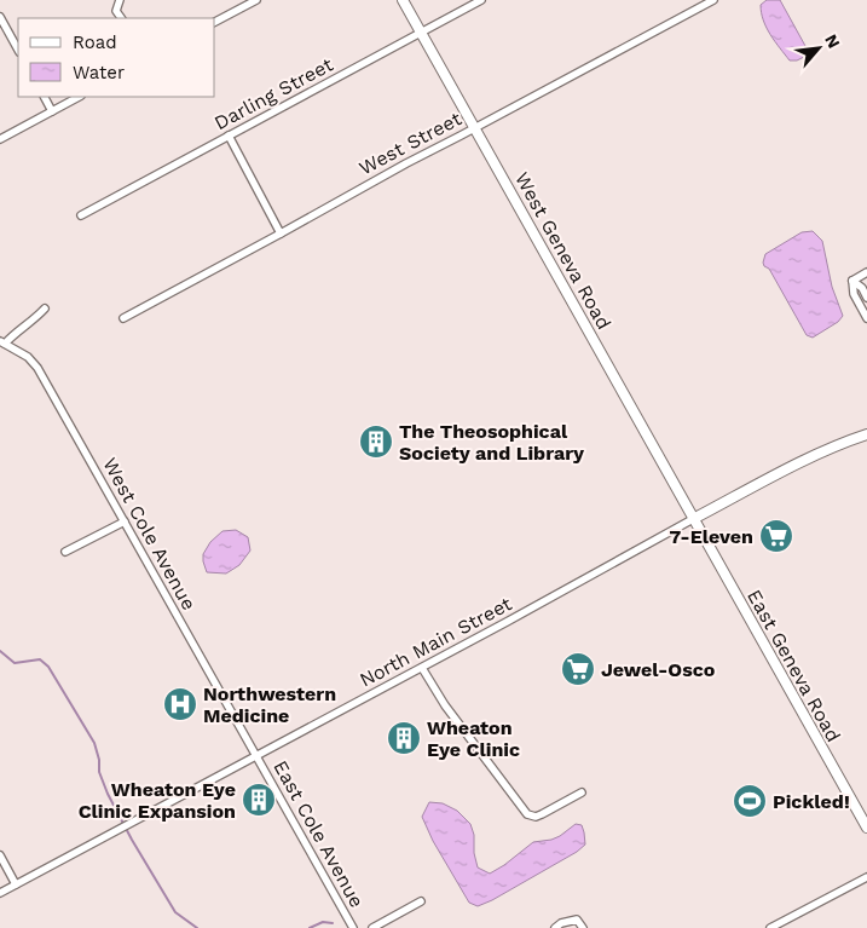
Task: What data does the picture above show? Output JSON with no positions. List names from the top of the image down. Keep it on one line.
{"streets":{"main road":["West Geneva Road","East Geneva Road"],"street":["Darling Street","West Street","West Cole Avenue","North Main Street","East Cole Avenue"]},"crossings":[["Darling Street","West Geneva Road"],["West Street","West Geneva Road"],["West Geneva Road","North Main Street"],["West Geneva Road","East Geneva Road"],["West Cole Avenue","North Main Street"],["West Cole Avenue","East Cole Avenue"],["North Main Street","East Geneva Road"],["North Main Street","East Cole Avenue"]],"places":{"building":["The Theosophical Society and Library","Wheaton Eye Clinic","Wheaton Eye Clinic Expansion"],"supermarket":["7-Eleven","Jewel-Osco"],"hospital":["Northwestern Medicine"],"sports":["Pickled!"]},"legend":["Road","Water"],"north":"top right"}
